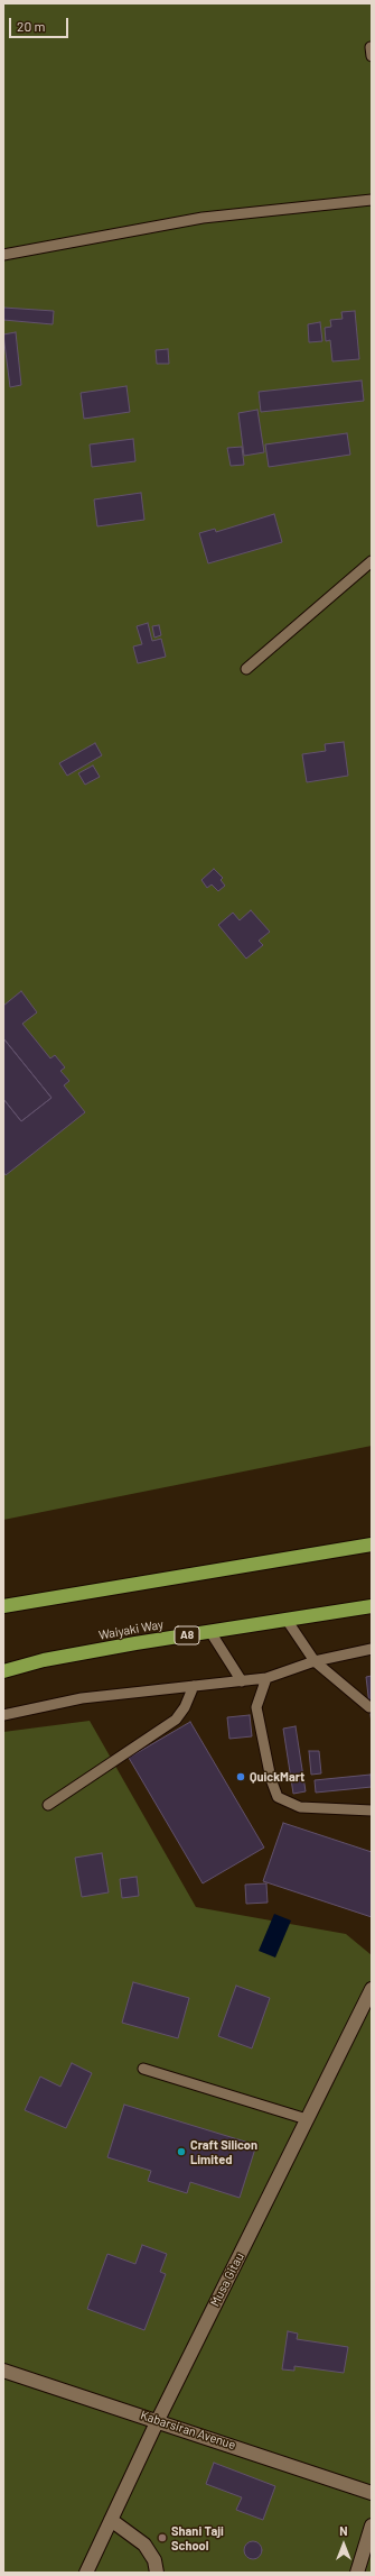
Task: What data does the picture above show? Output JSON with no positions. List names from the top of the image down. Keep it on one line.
{"streets":{"highway":["Waiyaki Way","A8"],"street":["Musa Gitau","Kabarsiran Avenue"]},"crossings":[["Musa Gitau","Kabarsiran Avenue"]],"places":["QuickMart","Craft Silicon Limited","Shani Taji School"],"scale_bar":"20 m","north":"top"}
